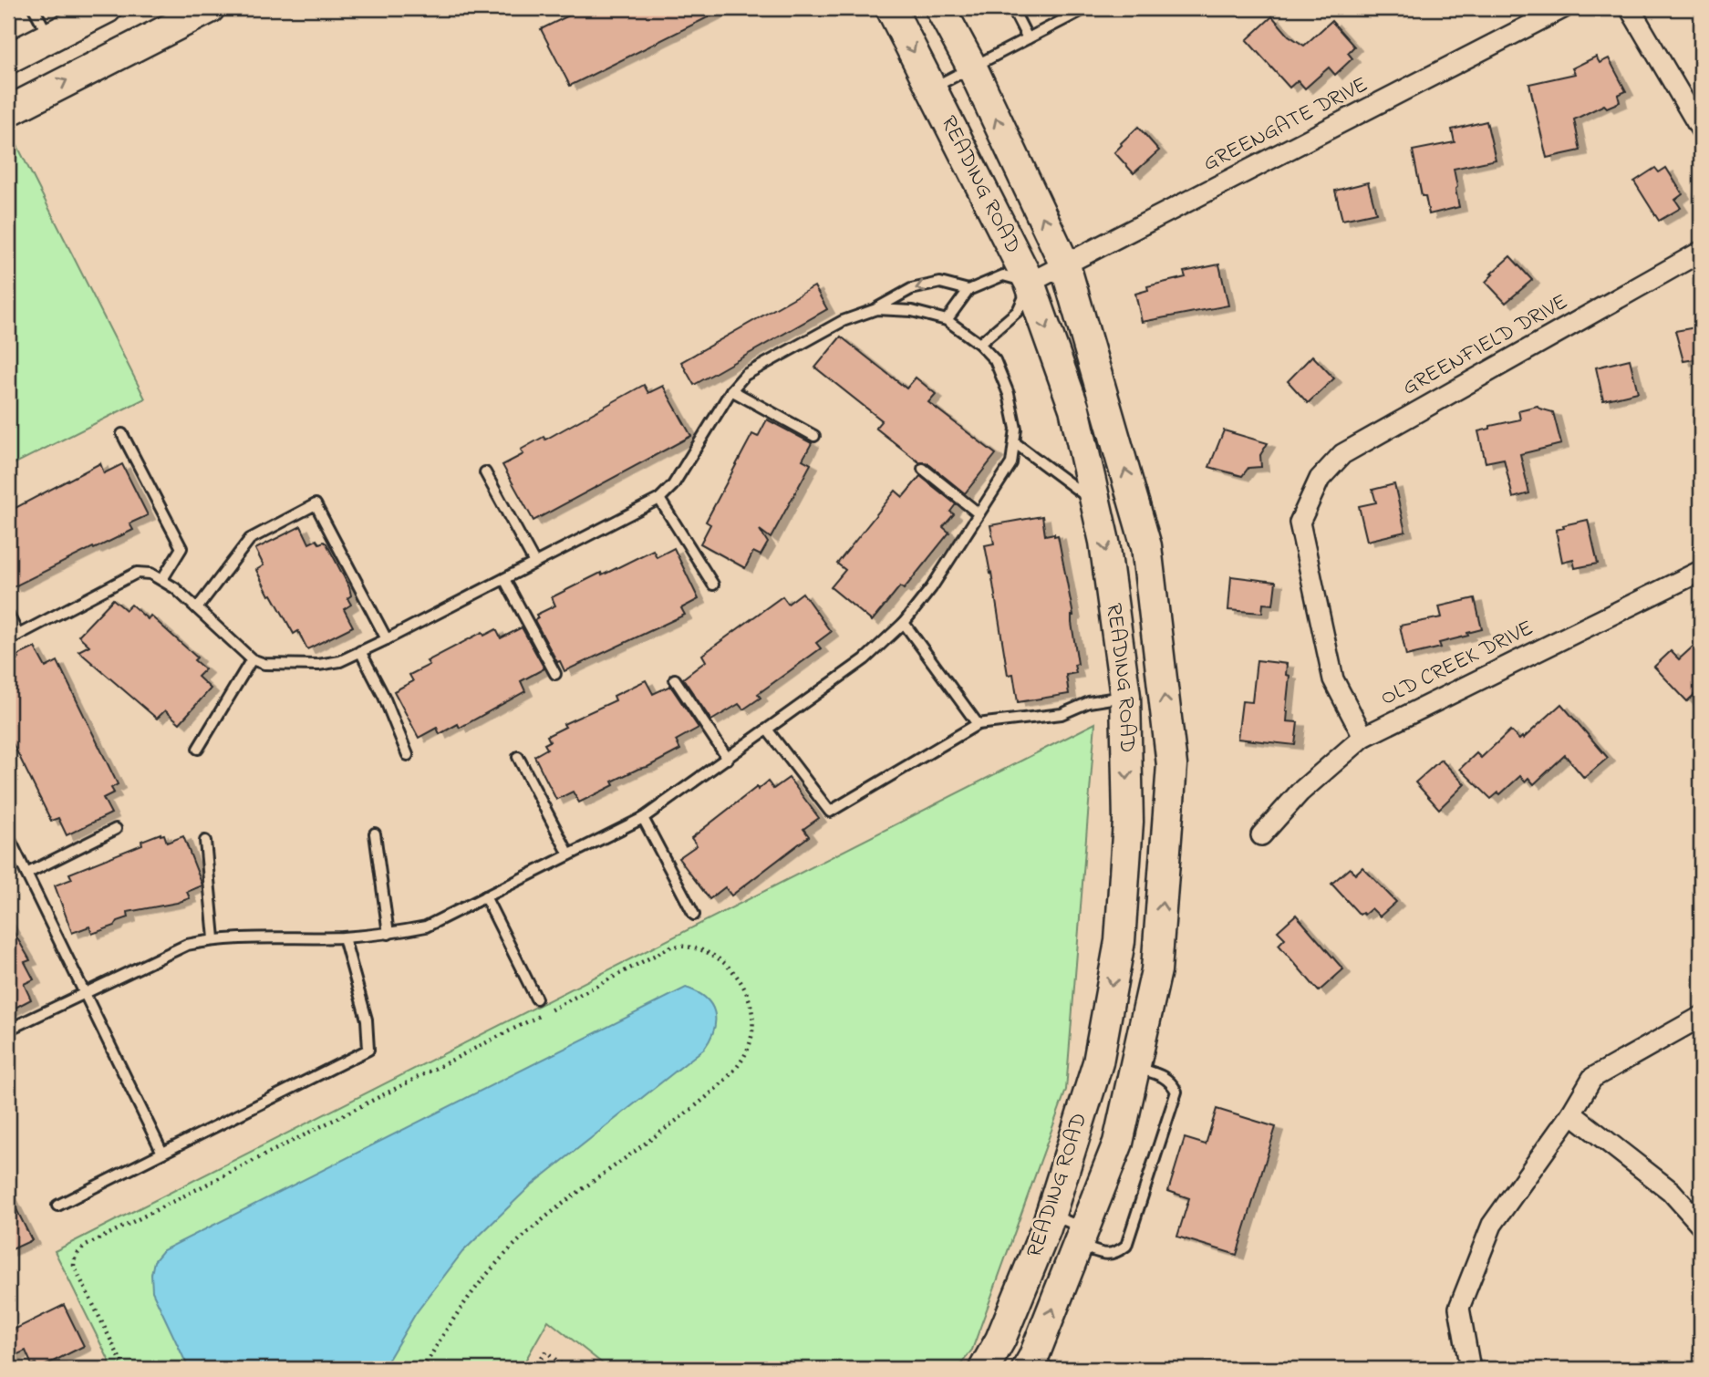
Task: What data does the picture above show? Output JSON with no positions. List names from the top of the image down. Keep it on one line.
{"streets":{"main road":["READING ROAD"],"street":["GREENGATE DRIVE","GREENFIELD DRIVE","OLD CREEK DRIVE"]},"crossings":[["GREENGATE DRIVE","READING ROAD"],["GREENFIELD DRIVE","OLD CREEK DRIVE"]]}
